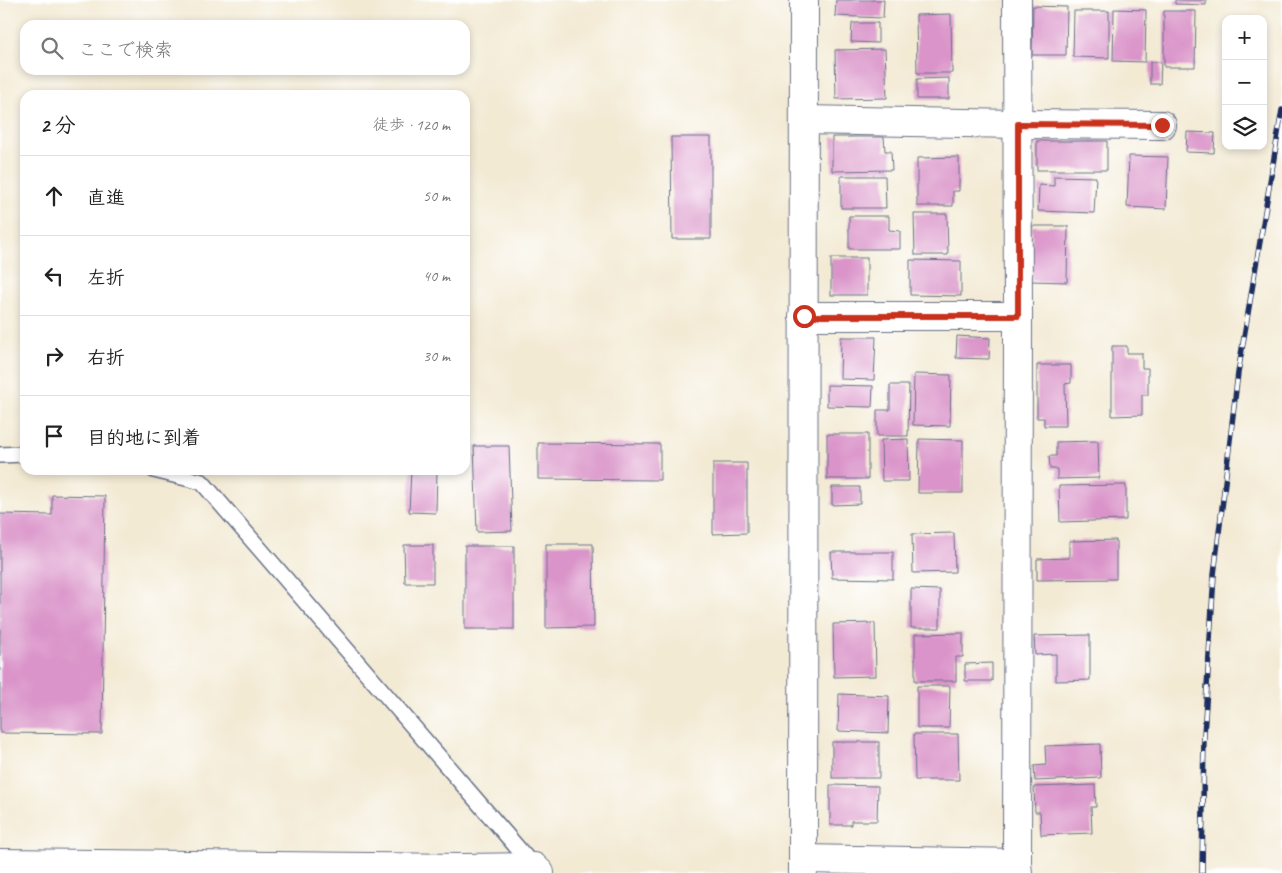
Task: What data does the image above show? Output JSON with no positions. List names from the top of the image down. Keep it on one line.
{"page":{"map_buttons":["+","−"],"search":"ここで検索","heading":["2 分","徒歩 · 120 m"],"list":[["直進","50 m"],["左折","40 m"],["右折","30 m"],"目的地に到着"]}}
